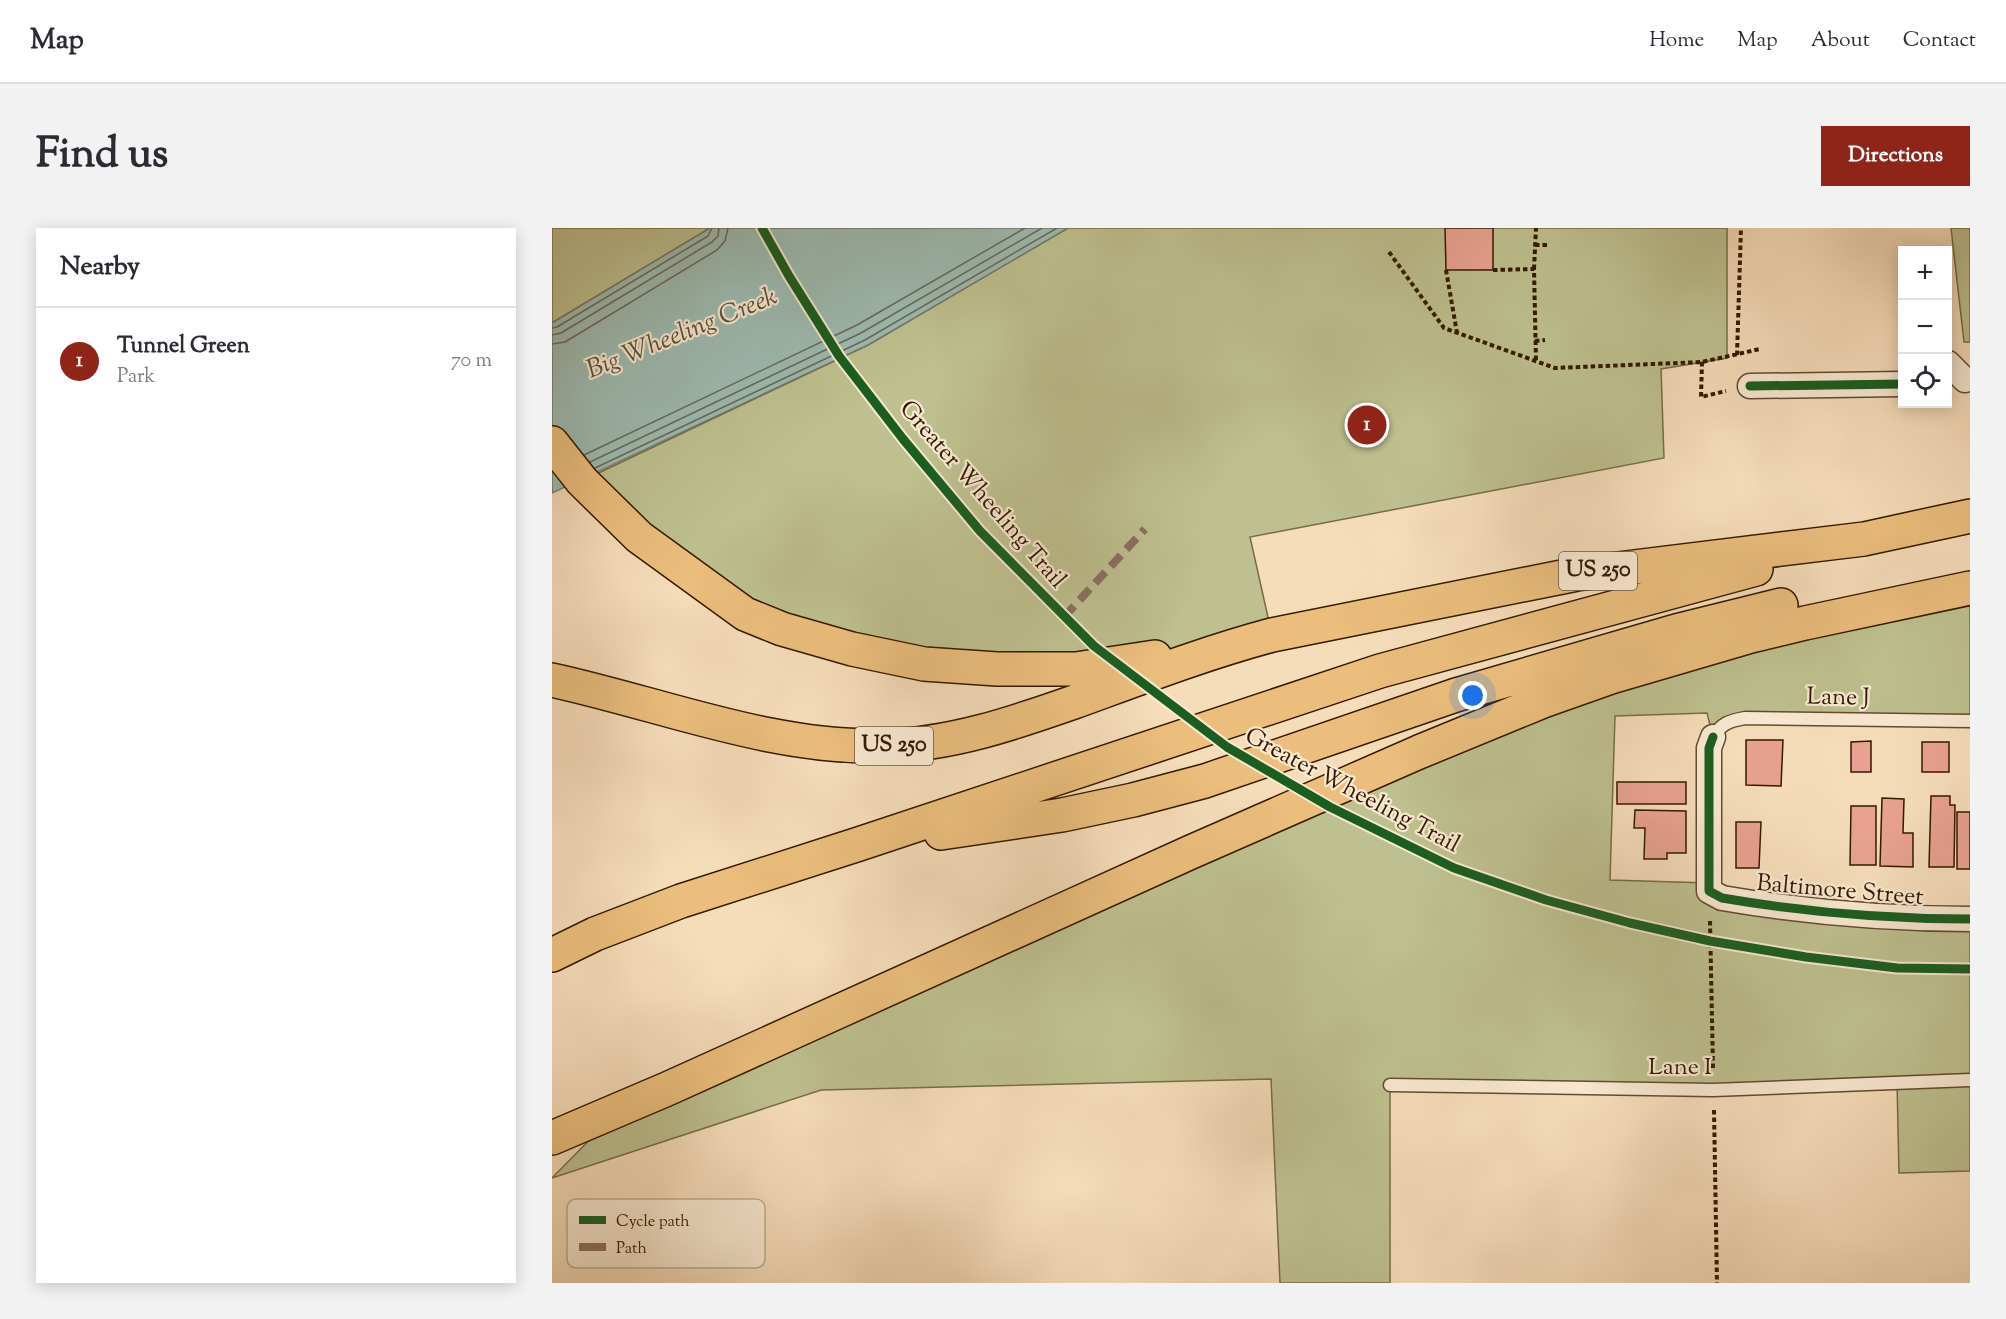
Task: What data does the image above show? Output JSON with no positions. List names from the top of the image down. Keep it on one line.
{"streets":{"highway":["US 250"],"street":["Baltimore Street"],"lane":["Lane J","Lane I"],"cycle path":["Greater Wheeling Trail"]},"crossings":[["Lane J","Baltimore Street"]],"water":["Big Wheeling Creek"],"legend":["Cycle path","Path"],"page":{"header":"Map","nav":["Home","Map","About","Contact"],"title":"Find us","buttons":"Directions","heading":"Nearby","map_buttons":["+","−"],"list":[{"mark":"1","name":"Tunnel Green","note":"Park","value":"70 m"}],"pins":"1"}}
